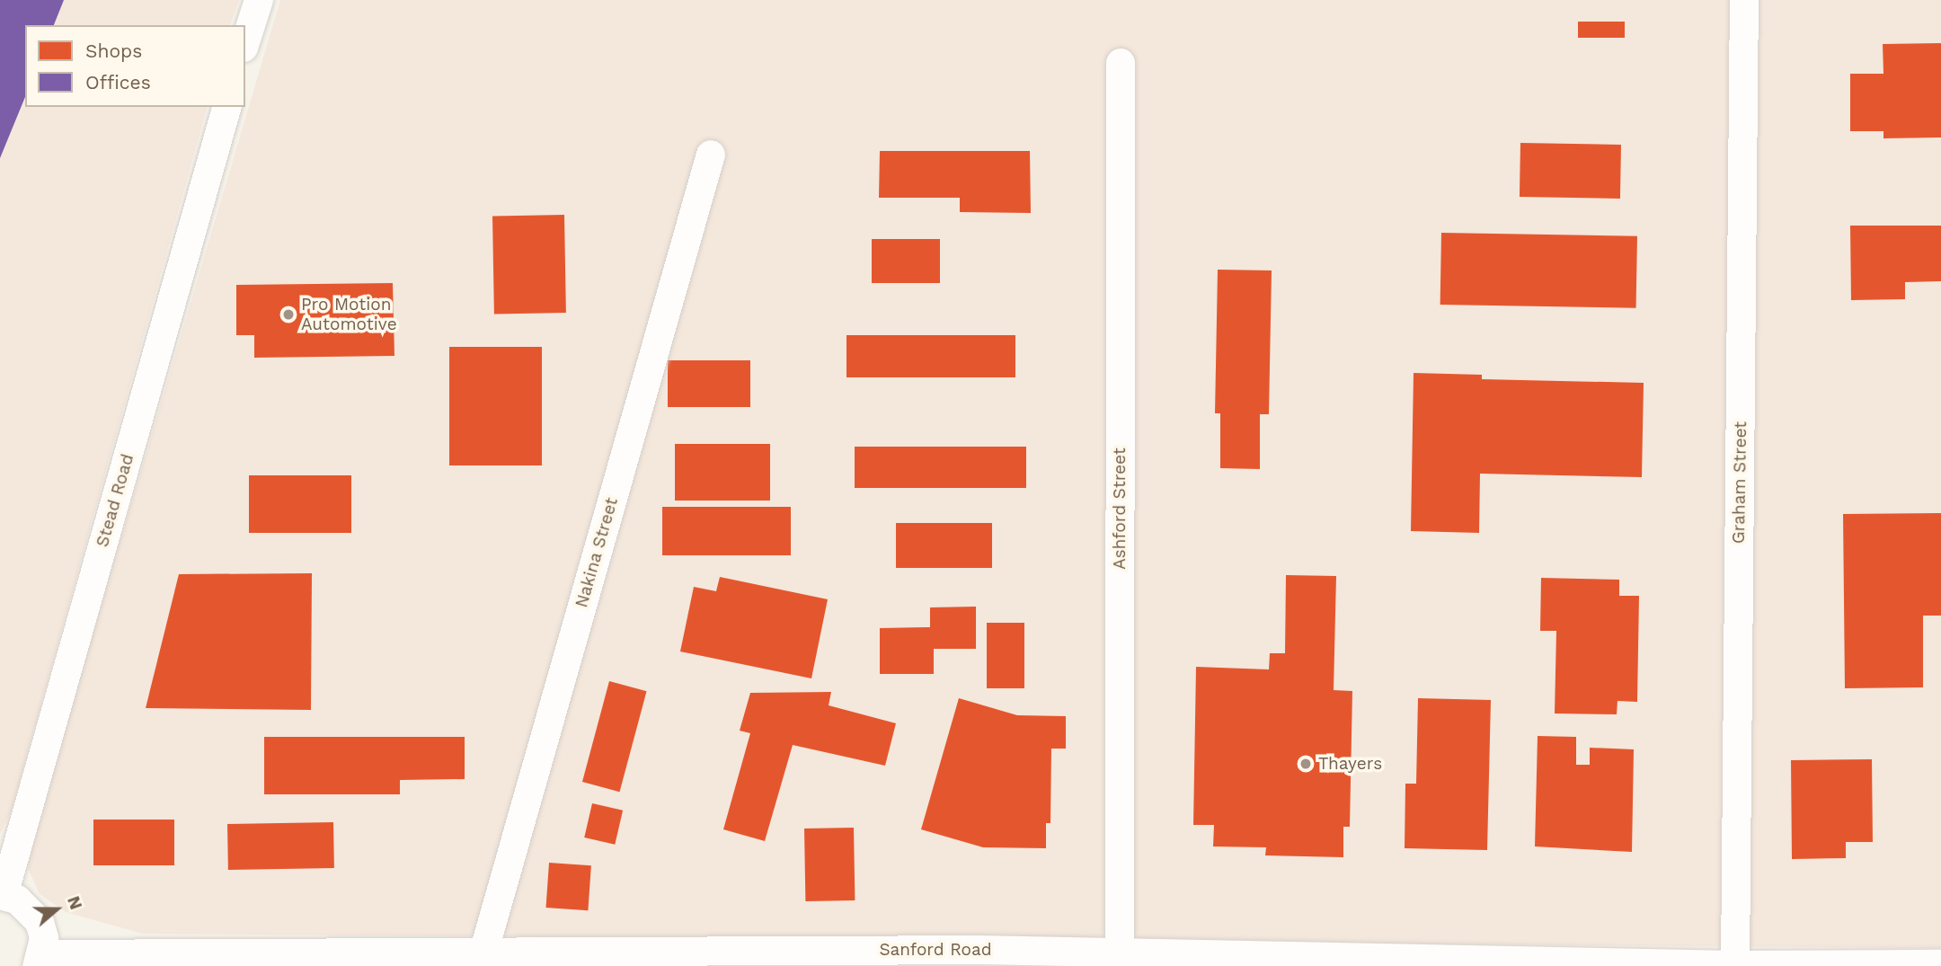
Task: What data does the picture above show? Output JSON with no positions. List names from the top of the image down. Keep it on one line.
{"streets":{"street":["Graham Street","Stead Road","Ashford Street","Nakina Street","Sanford Road"]},"crossings":[["Graham Street","Sanford Road"],["Ashford Street","Sanford Road"],["Nakina Street","Sanford Road"]],"places":["Pro Motion Automotive","Thayers"],"legend":["Shops","Offices"],"north":"right"}
